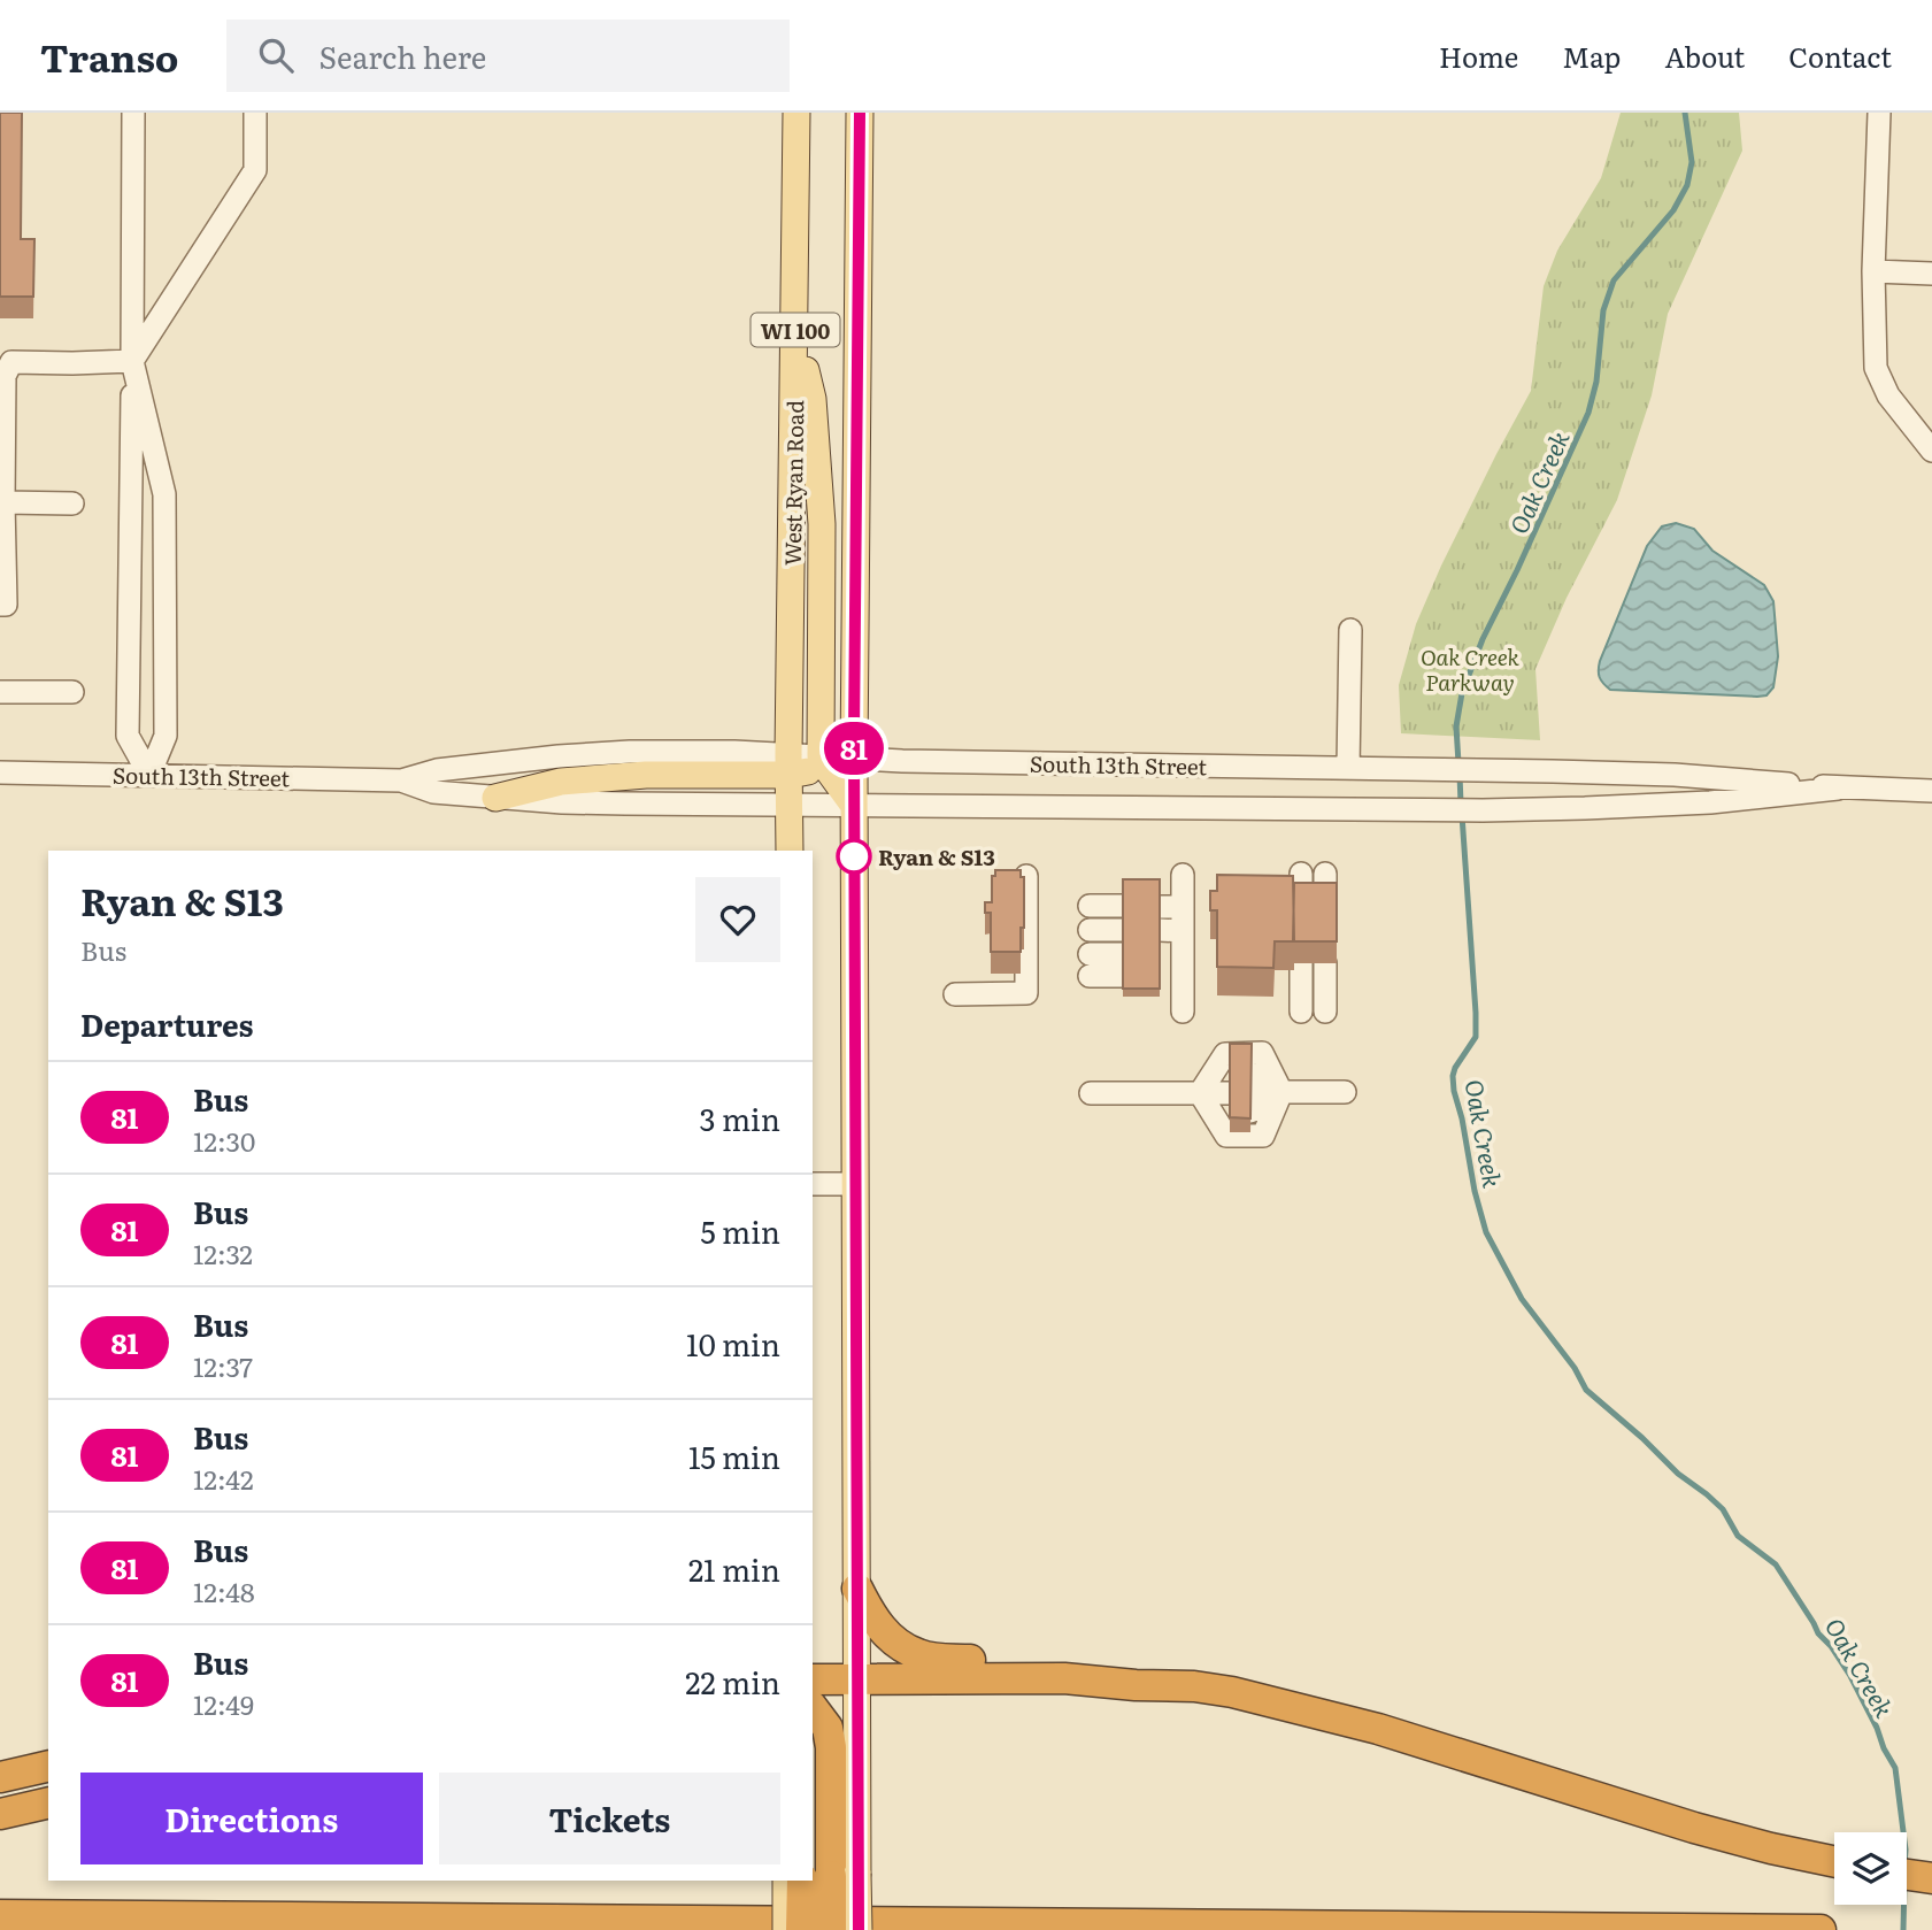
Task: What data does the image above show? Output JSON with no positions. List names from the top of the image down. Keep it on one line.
{"streets":{"main road":["WI 100","West Ryan Road"],"street":["South 13th Street"]},"crossings":[["WI 100","South 13th Street"],["West Ryan Road","South 13th Street"]],"water":["Oak Creek"],"parks":["Oak Creek Parkway"],"places":["Ryan & S13"],"lines":["bus line 81"],"page":{"header":"Transo","search":"Search here","nav":["Home","Map","About","Contact"],"on_map":"81","heading":[["Ryan & S13","Bus"],"Departures"],"list":[{"mark":"81","name":"Bus","note":"12:30","value":"3 min"},{"mark":"81","name":"Bus","note":"12:32","value":"5 min"},{"mark":"81","name":"Bus","note":"12:37","value":"10 min"},{"mark":"81","name":"Bus","note":"12:42","value":"15 min"},{"mark":"81","name":"Bus","note":"12:48","value":"21 min"},{"mark":"81","name":"Bus","note":"12:49","value":"22 min"}],"buttons":["Directions","Tickets"]}}
